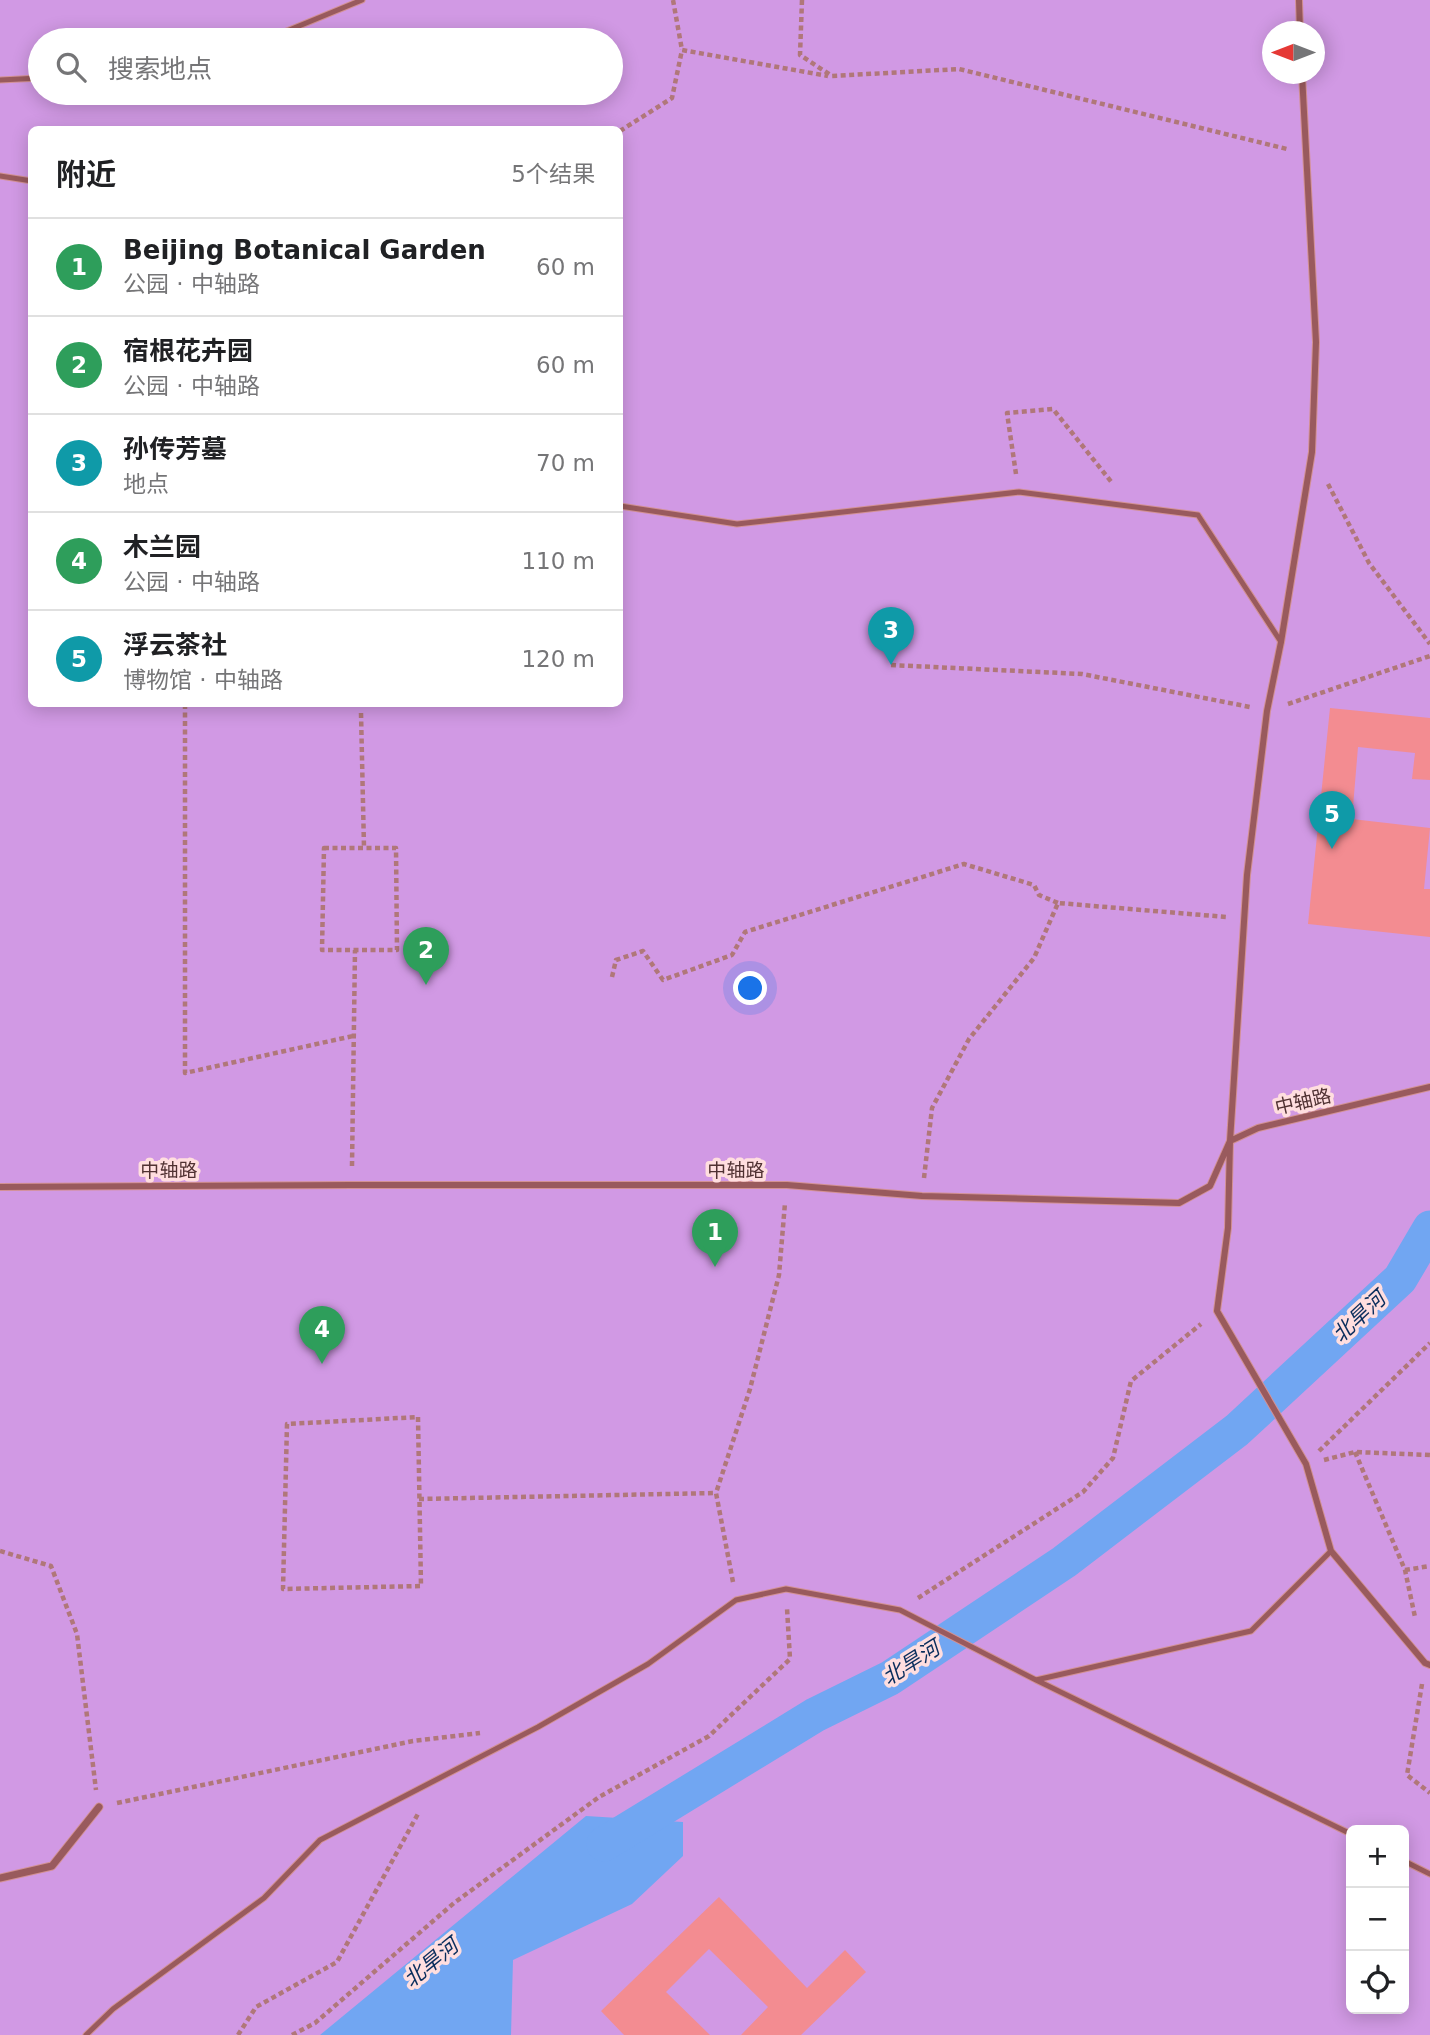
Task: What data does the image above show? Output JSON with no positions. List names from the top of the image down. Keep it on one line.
{"streets":{"street":["中轴路"]},"water":["北旱河"],"north":"left","page":{"search":"搜索地点","heading":["附近","5个结果"],"list":[{"mark":"1","name":"Beijing Botanical Garden","note":"公园 · 中轴路","value":"60 m"},{"mark":"2","name":"宿根花卉园","note":"公园 · 中轴路","value":"60 m"},{"mark":"3","name":"孙传芳墓","note":"地点","value":"70 m"},{"mark":"4","name":"木兰园","note":"公园 · 中轴路","value":"110 m"},{"mark":"5","name":"浮云茶社","note":"博物馆 · 中轴路","value":"120 m"}],"pins":["3","5","2","1","4"],"map_buttons":["+","−"]}}
